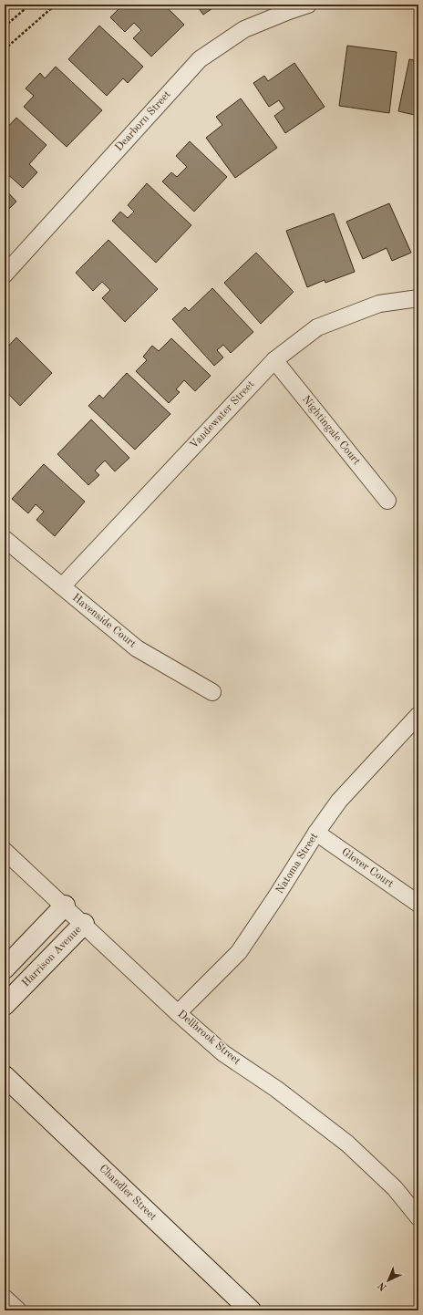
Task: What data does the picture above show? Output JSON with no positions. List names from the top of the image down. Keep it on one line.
{"streets":{"main road":["Harrison Avenue","Chandler Street"],"street":["Dearborn Street","Vandewater Street","Nightingale Court","Havenside Court","Natoma Street","Glover Court","Dellbrook Street"]},"crossings":[["Vandewater Street","Nightingale Court"],["Vandewater Street","Havenside Court"],["Natoma Street","Glover Court"],["Natoma Street","Dellbrook Street"],["Harrison Avenue","Dellbrook Street"]],"north":"bottom left"}
